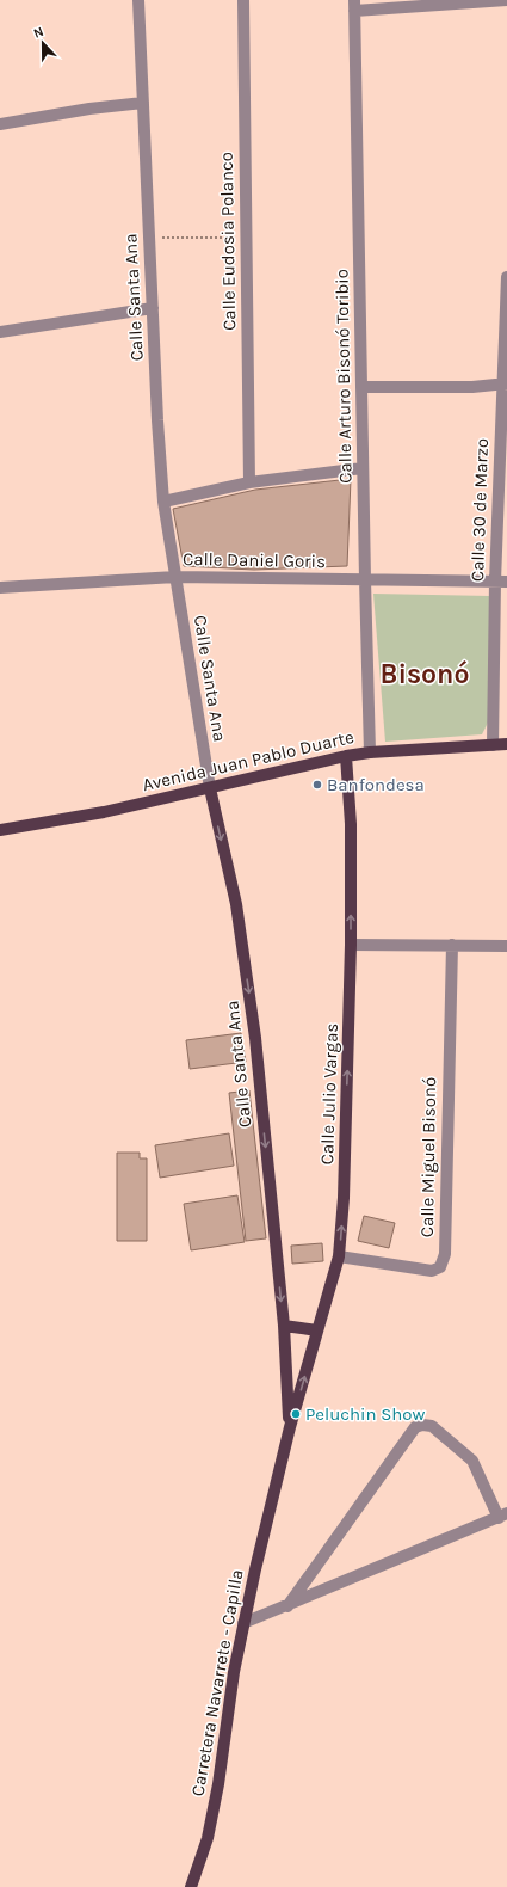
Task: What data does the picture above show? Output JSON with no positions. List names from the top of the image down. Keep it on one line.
{"streets":{"main road":["Calle Santa Ana","Avenida Juan Pablo Duarte","Calle Julio Vargas","Carretera Navarrete - Capilla"],"street":["Calle Eudosia Polanco","Calle Arturo Bisonó Toribio","Calle 30 de Marzo","Calle Daniel Goris","Calle Miguel Bisonó"]},"crossings":[["Calle Santa Ana","Calle Daniel Goris"],["Calle Santa Ana","Avenida Juan Pablo Duarte"],["Calle Santa Ana","Calle Julio Vargas"],["Calle Santa Ana","Carretera Navarrete - Capilla"],["Calle Arturo Bisonó Toribio","Calle Daniel Goris"],["Calle Arturo Bisonó Toribio","Avenida Juan Pablo Duarte"],["Calle 30 de Marzo","Calle Daniel Goris"],["Calle 30 de Marzo","Avenida Juan Pablo Duarte"],["Avenida Juan Pablo Duarte","Calle Julio Vargas"],["Calle Julio Vargas","Calle Miguel Bisonó"],["Calle Julio Vargas","Carretera Navarrete - Capilla"]],"one_way":["Calle Santa Ana","Calle Julio Vargas"],"districts":["Bisonó"],"places":["Banfondesa","Peluchin Show"],"north":"top"}
